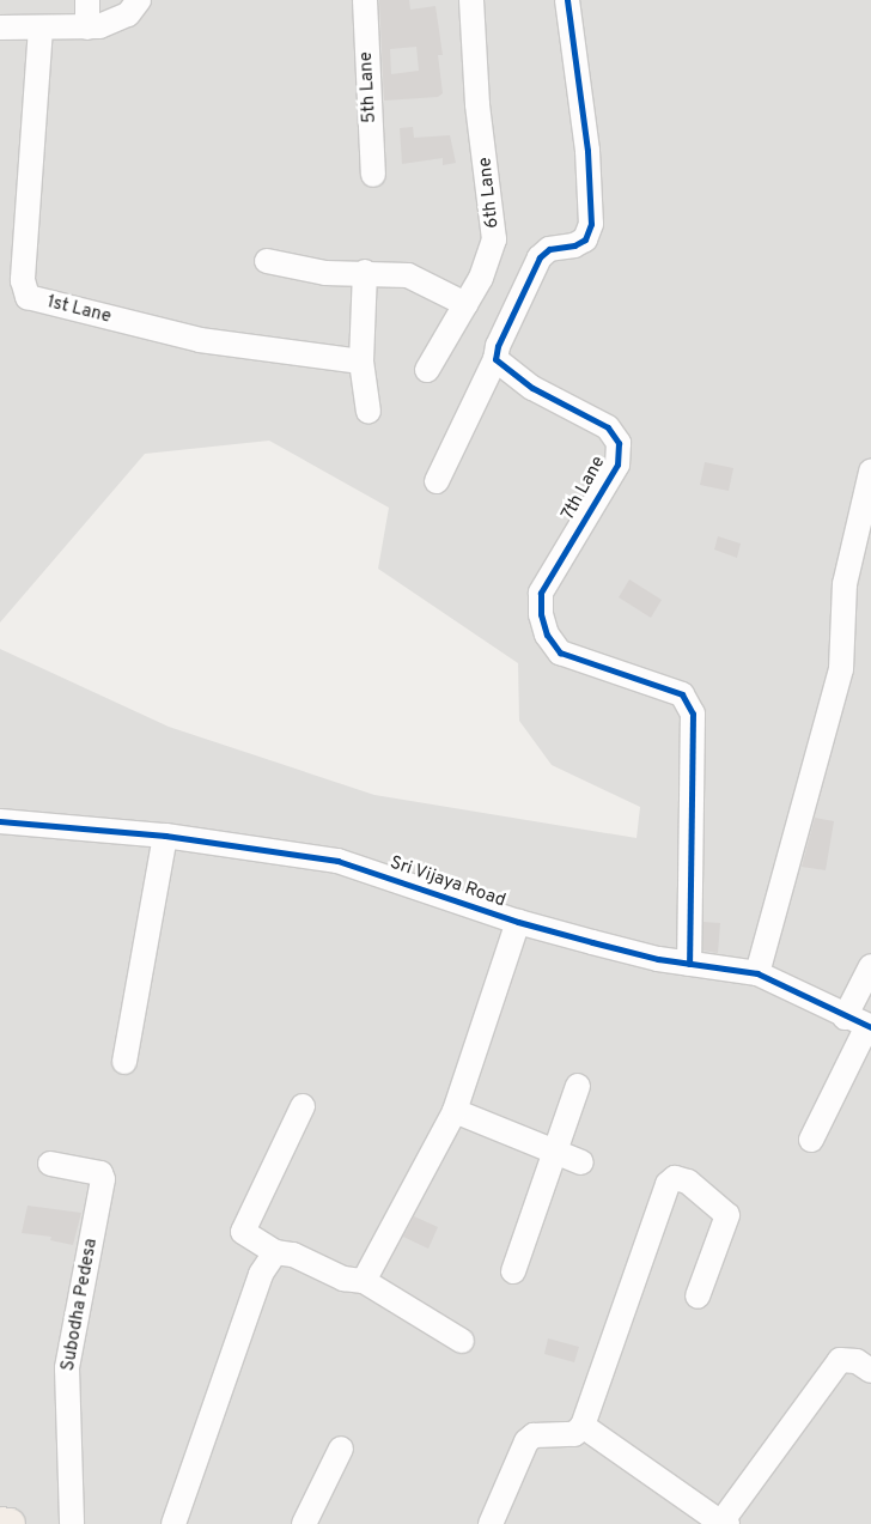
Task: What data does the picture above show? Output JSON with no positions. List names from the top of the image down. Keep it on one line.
{"streets":{"street":["5th Lane","6th Lane","1st Lane","7th Lane","Sri Vijaya Road","Subodha Pedesa"]},"crossings":[["7th Lane","Sri Vijaya Road"]]}
